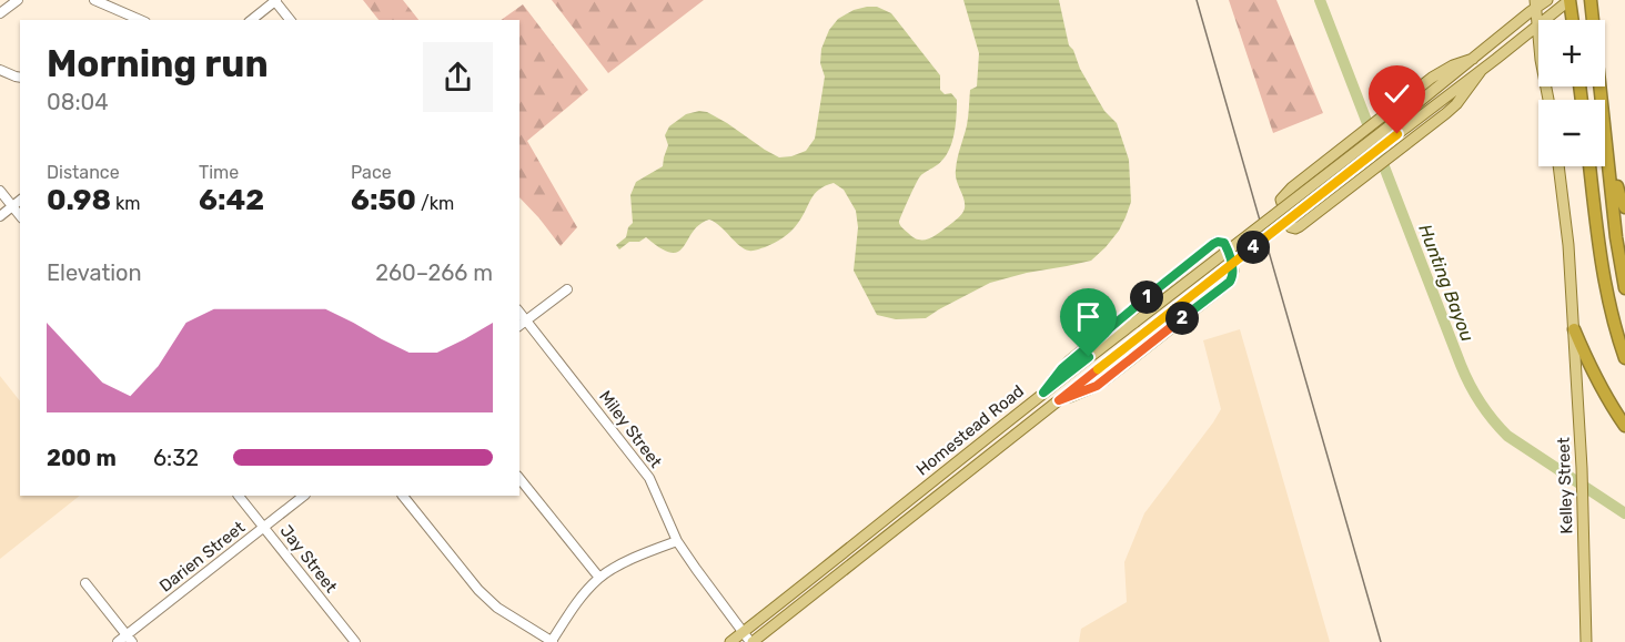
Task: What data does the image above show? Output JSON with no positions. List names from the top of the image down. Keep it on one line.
{"streets":{"main road":["Homestead Road","Kelley Street"],"street":["Miley Street","Darien Street","Jay Street"]},"crossings":[["Miley Street","Homestead Road"],["Darien Street","Jay Street"]],"water":["Hunting Bayou"],"page":{"map_buttons":["+","−"],"heading":["Morning run","08:04"],"stats":[["Distance","0.98 km"],["Time","6:42"],["Pace","6:50 /km"]],"pins":["4","1","2"],"chart":["Elevation","260–266 m"],"list":[{"name":"200 m","note":"6:32"}]}}
